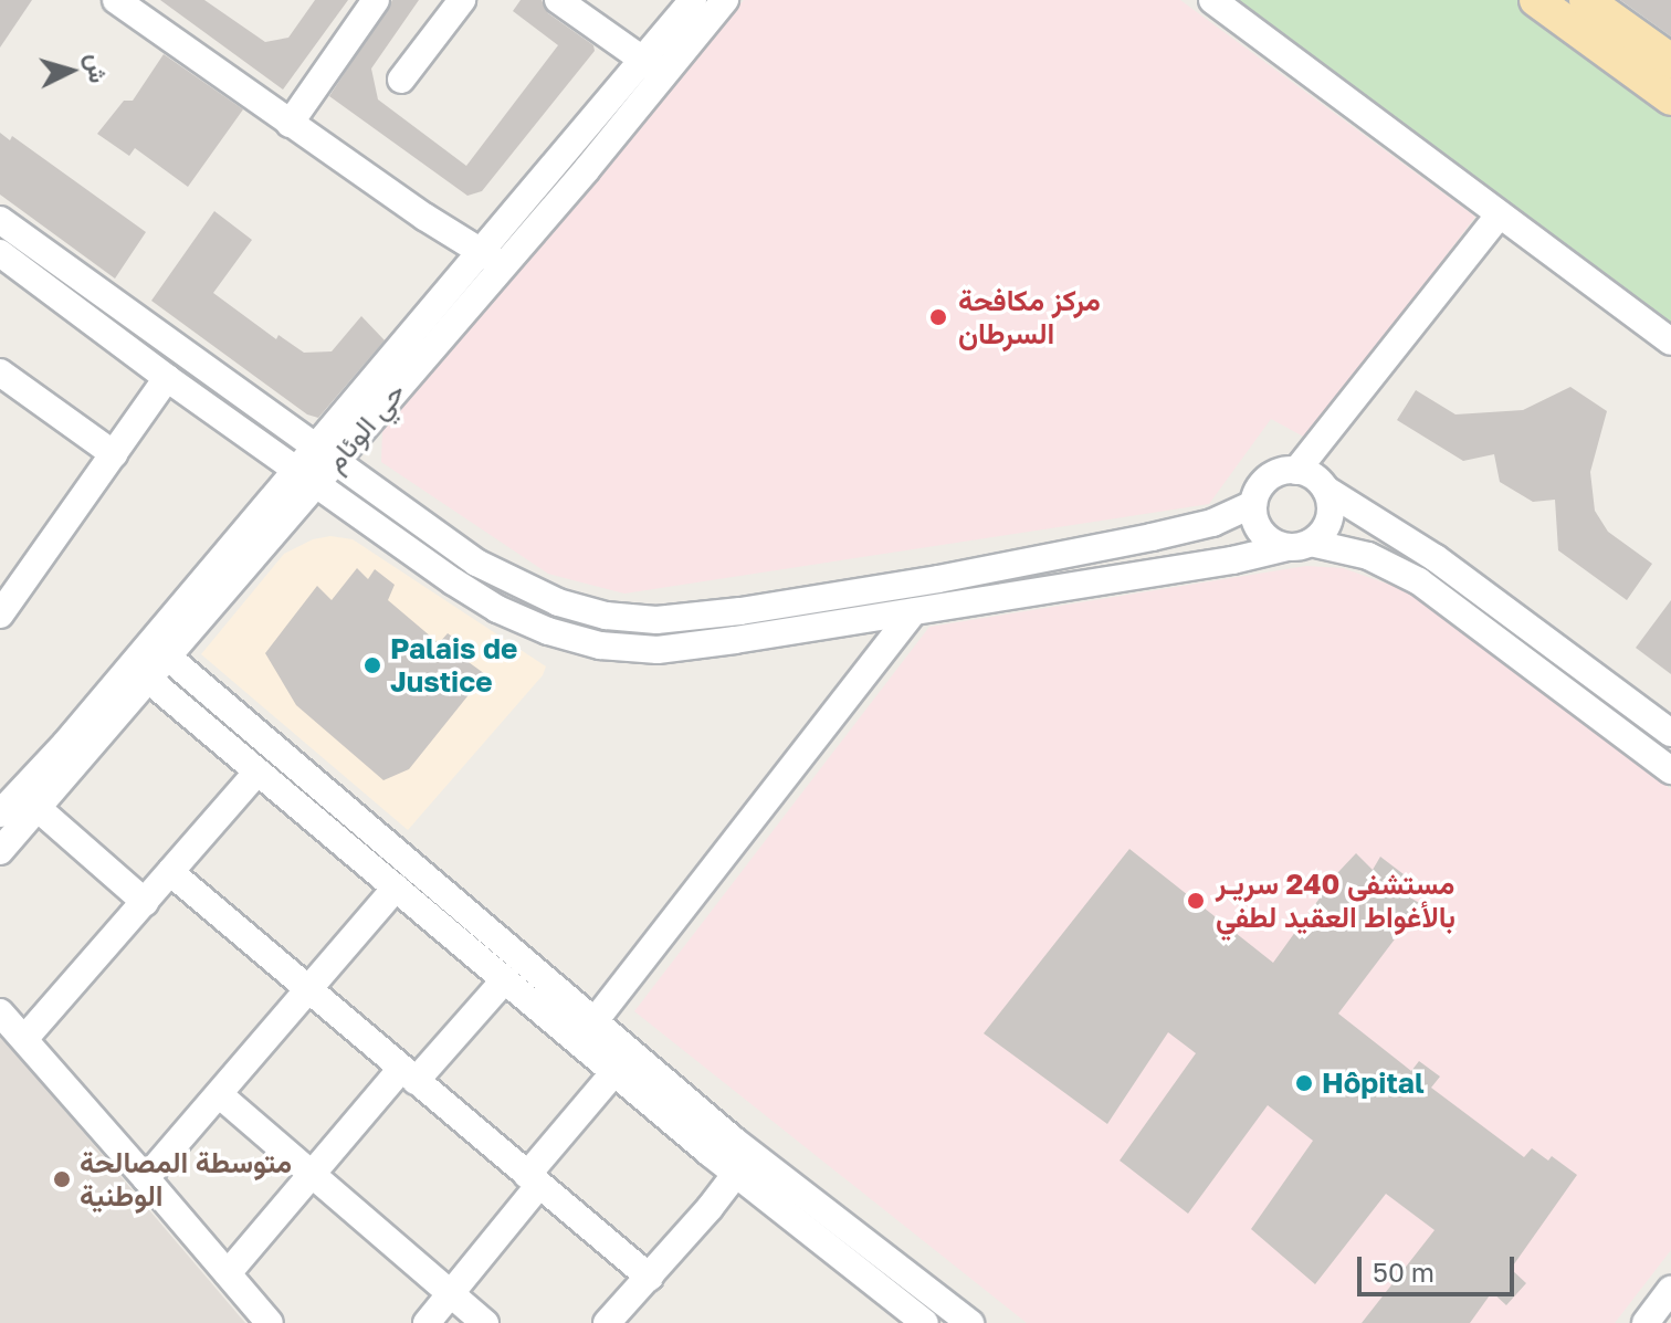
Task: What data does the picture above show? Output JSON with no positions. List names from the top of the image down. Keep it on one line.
{"streets":{"street":["حي الوئام"]},"places":["مركز مكافحة السرطان","Palais de Justice","مستشفى 240 سريـر بالأغواط العقيد لطفي","Hôpital","متوسطة المصالحة الوطنية"],"scale_bar":"50 m","north":"right"}
